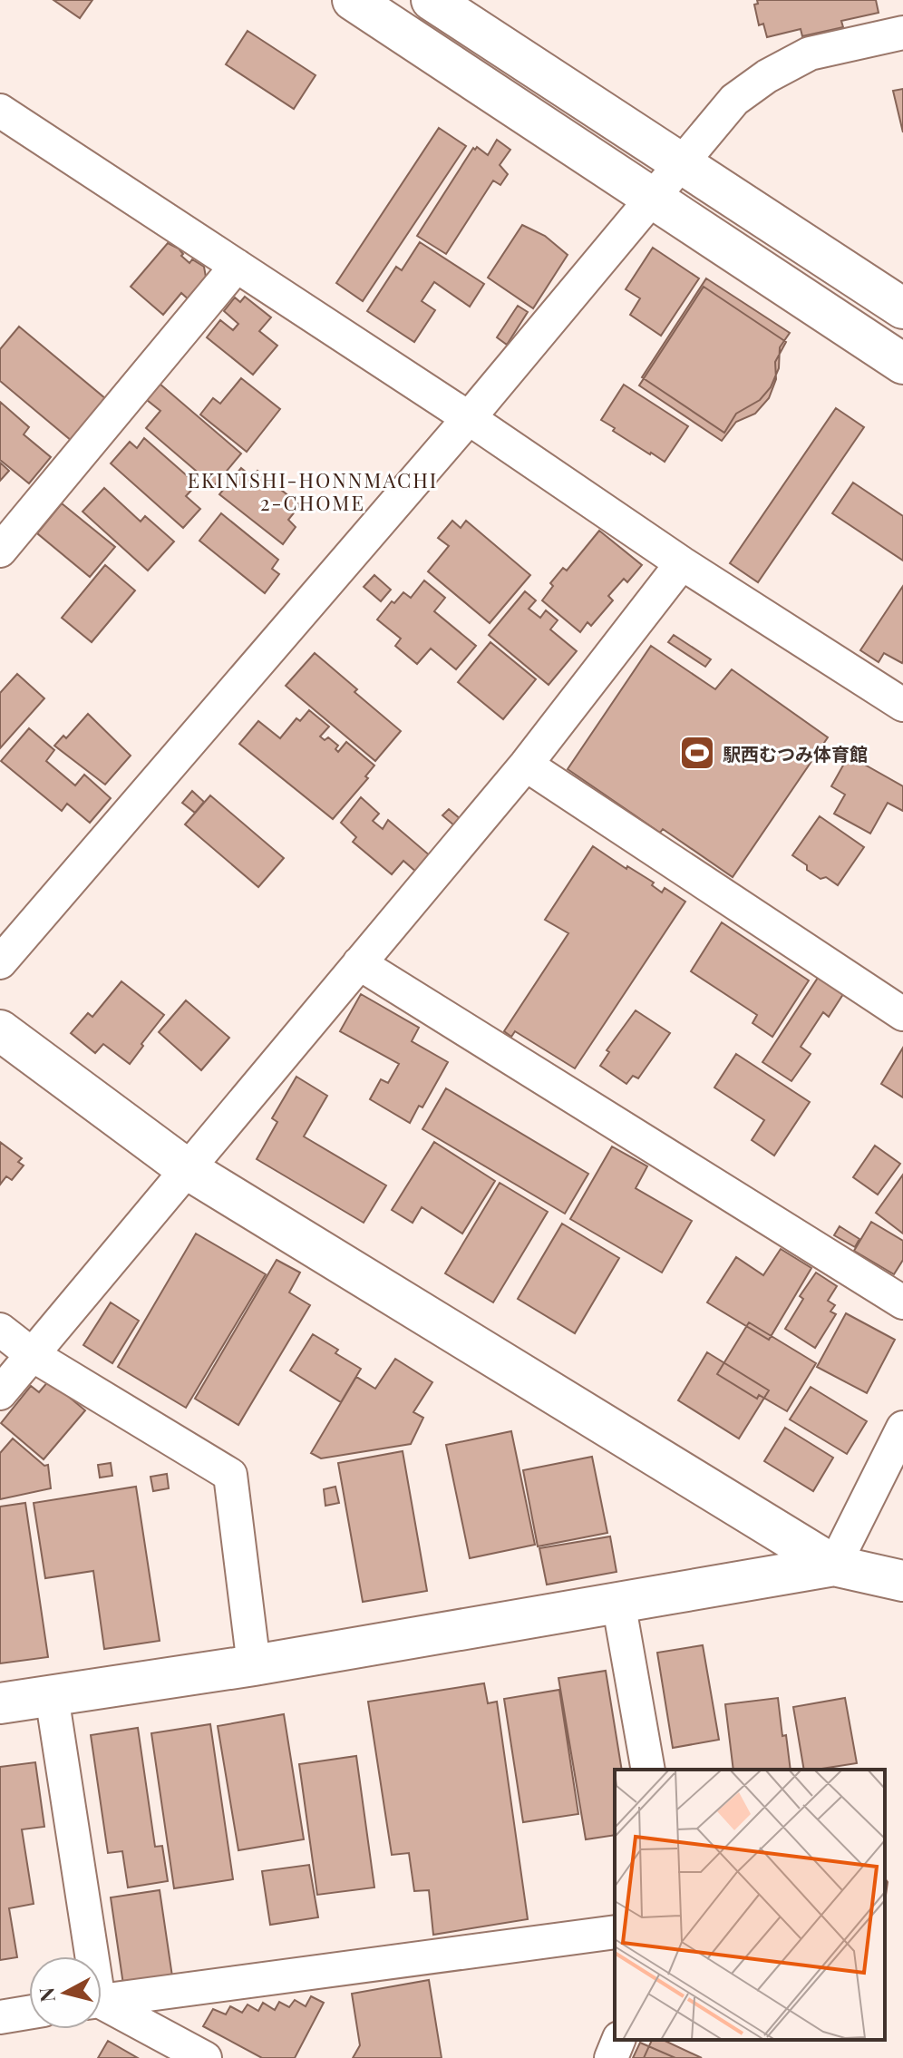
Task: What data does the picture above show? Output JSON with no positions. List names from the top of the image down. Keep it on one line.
{"districts":["EKINISHI-HONNMACHI 2-CHOME"],"places":{"sports":["駅西むつみ体育館"]},"north":"left"}
